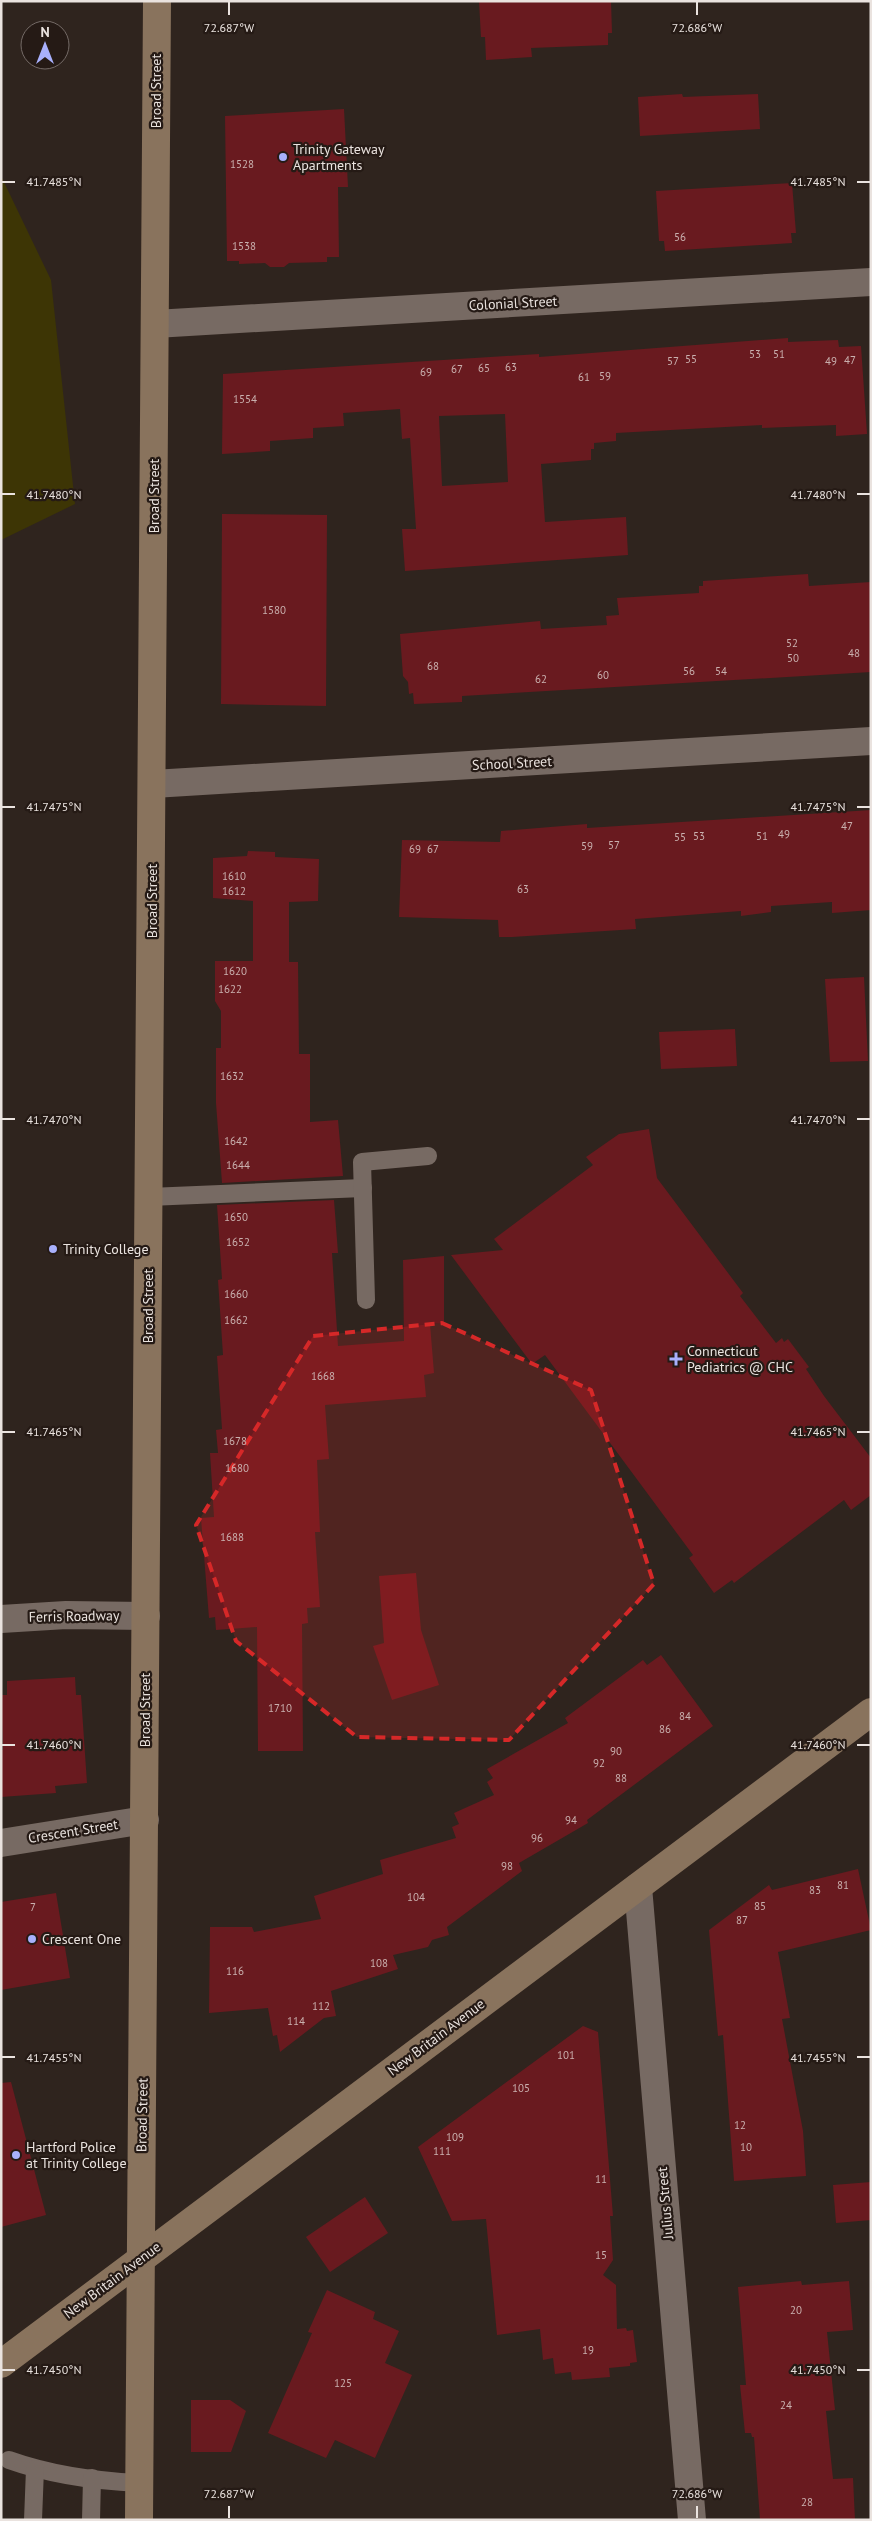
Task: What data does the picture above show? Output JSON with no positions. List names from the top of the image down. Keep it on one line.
{"streets":{"main road":["Broad Street","New Britain Avenue"],"street":["Colonial Street","School Street","Ferris Roadway","Crescent Street","Julius Street"]},"crossings":[["Broad Street","Colonial Street"],["Broad Street","School Street"],["Broad Street","Ferris Roadway"],["Broad Street","Crescent Street"],["Broad Street","New Britain Avenue"],["New Britain Avenue","Julius Street"]],"places":{"other":["Trinity Gateway Apartments","Trinity College","Crescent One","Hartford Police at Trinity College"],"health":["Connecticut Pediatrics @ CHC"]},"house_numbers":["1528","56","1538","53","51","55","47","57","49","63","65","67","69","59","61","1554","1580","52","48","50","68","56","54","60","62","47","49","53","51","55","57","59","69","67","1610","63","1612","1620","1622","1632","1642","1644","1650","1652","1660","1662","1668","1678","1680","1688","1710","84","86","90","92","88","94","96","98","81","83","104","85","7","87","108","116","112","114","101","105","12","109","10","111","11","15","20","19","125","24","28"],"north":"top","coordinates":["72.687°W","72.686°W","41.7485°N","41.7480°N","41.7475°N","41.7470°N","41.7465°N","41.7460°N","41.7455°N","41.7450°N"]}
